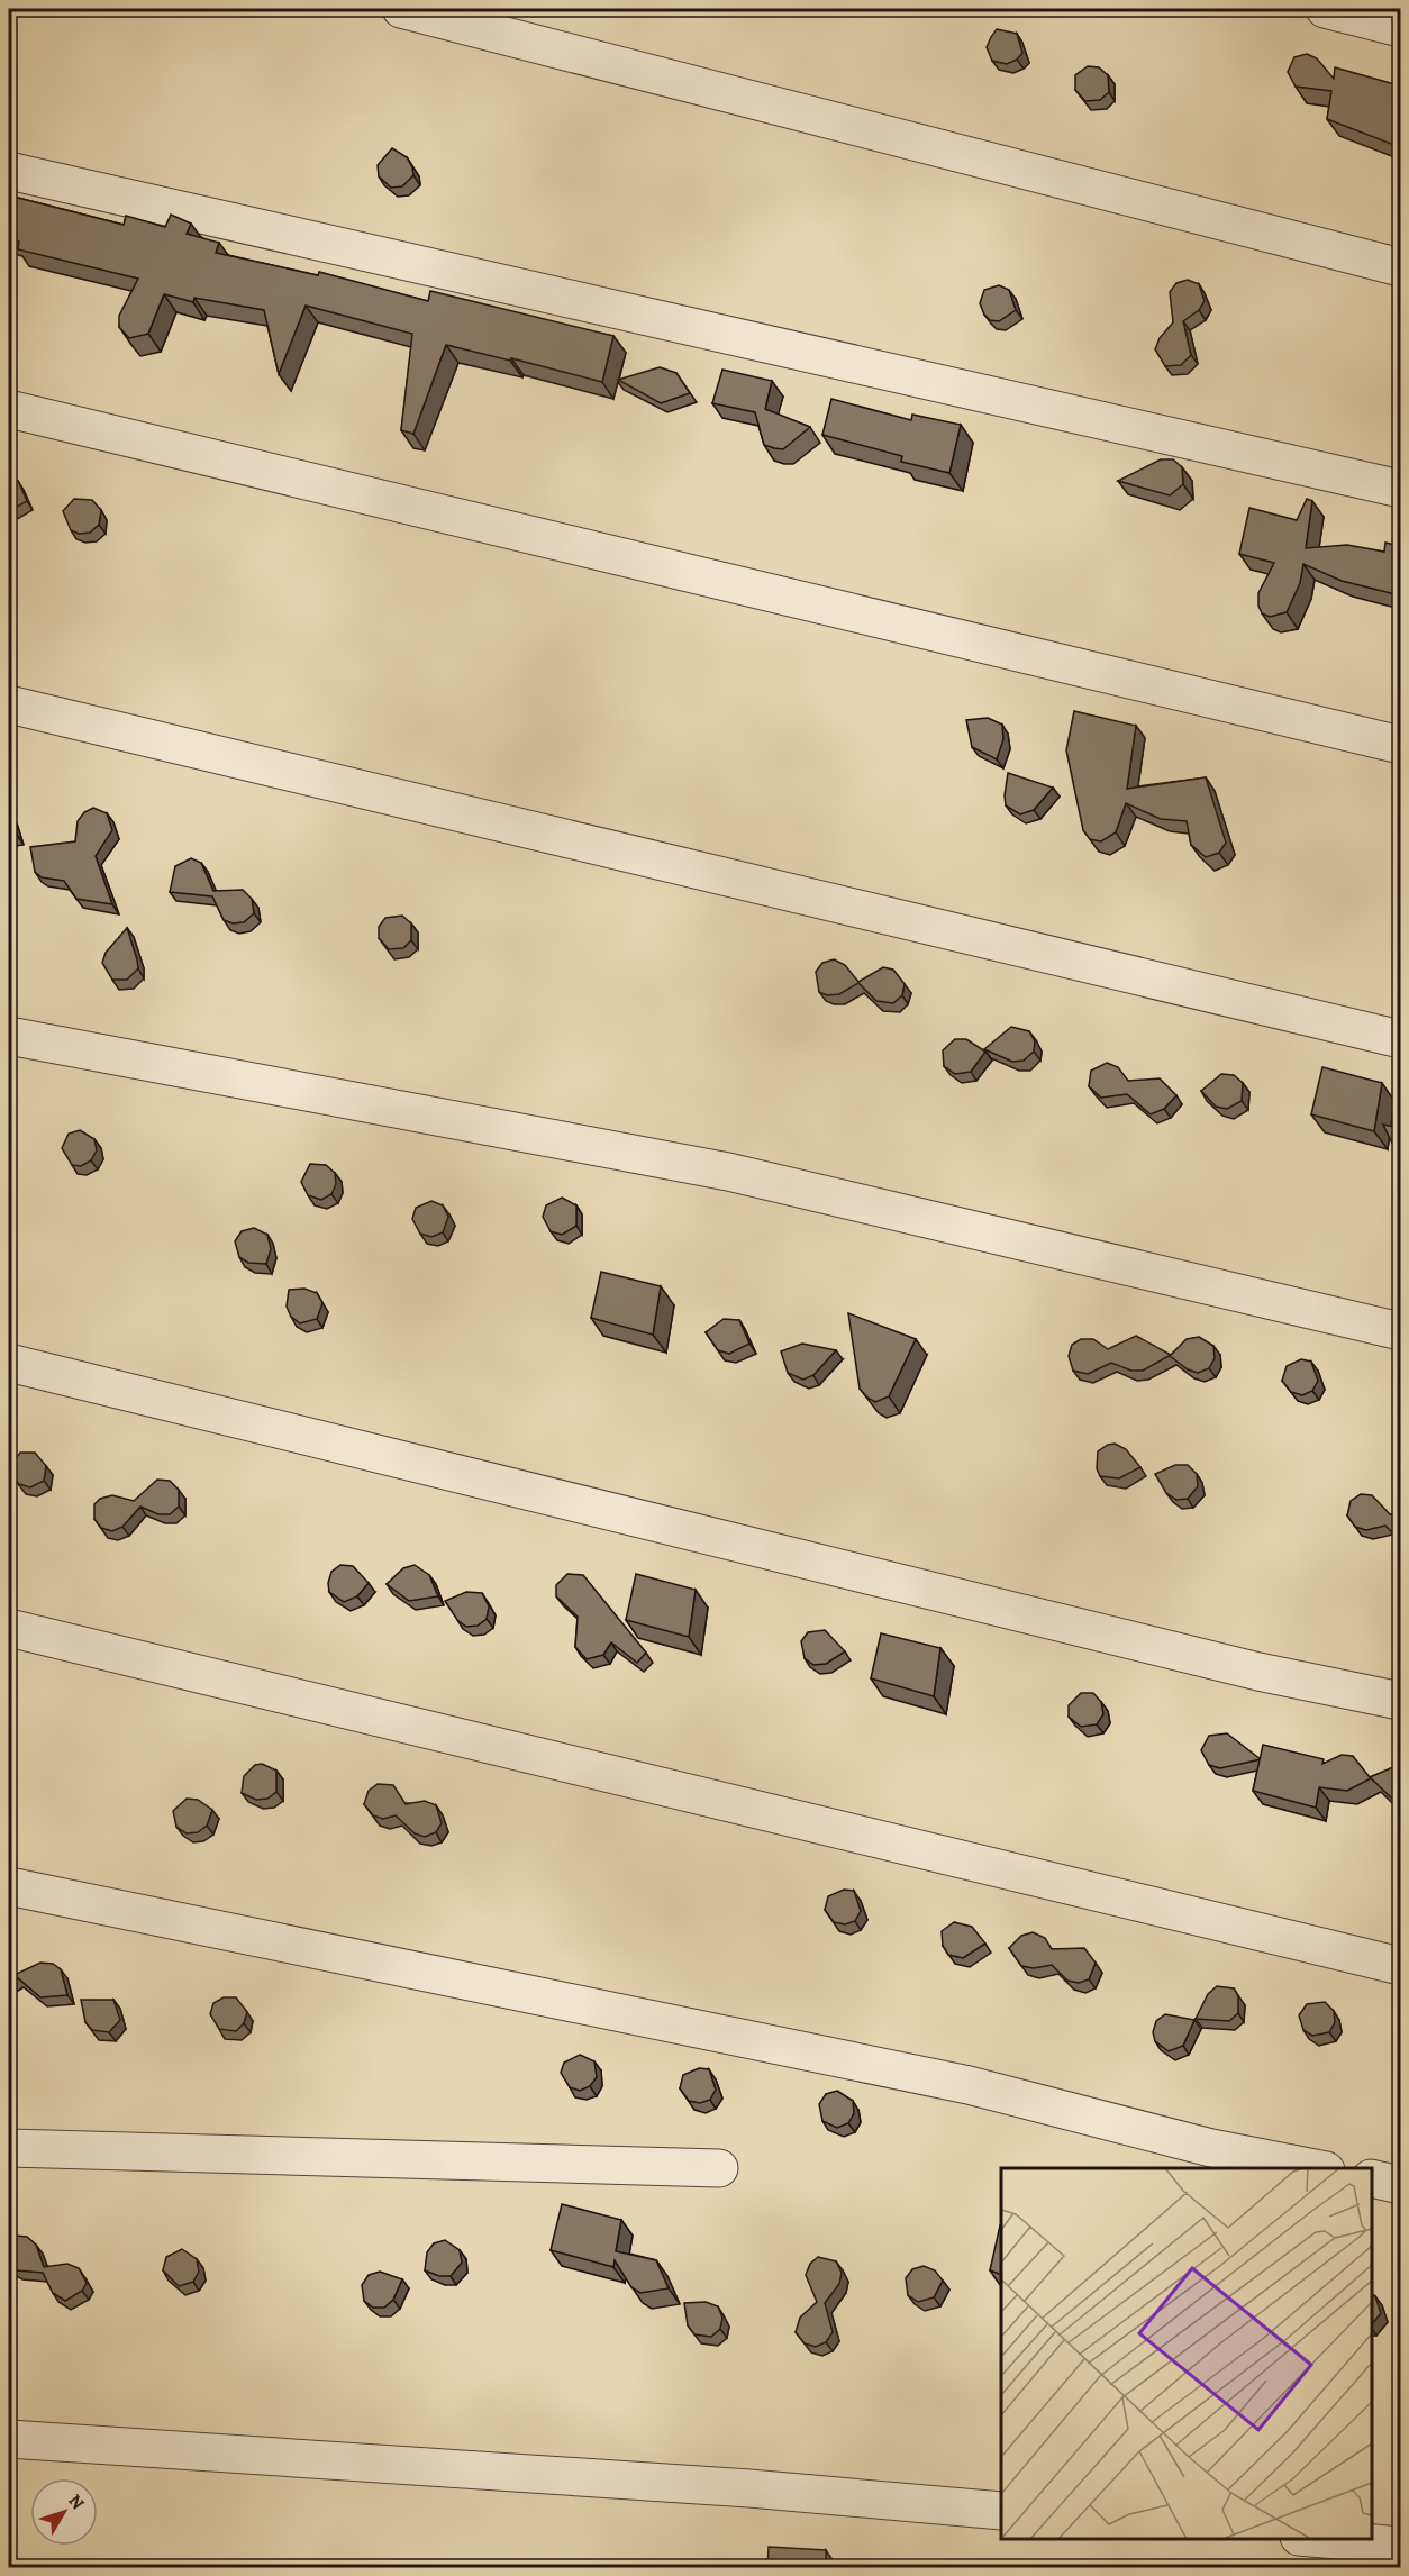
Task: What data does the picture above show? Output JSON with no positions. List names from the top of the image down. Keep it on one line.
{"north":"top right"}
